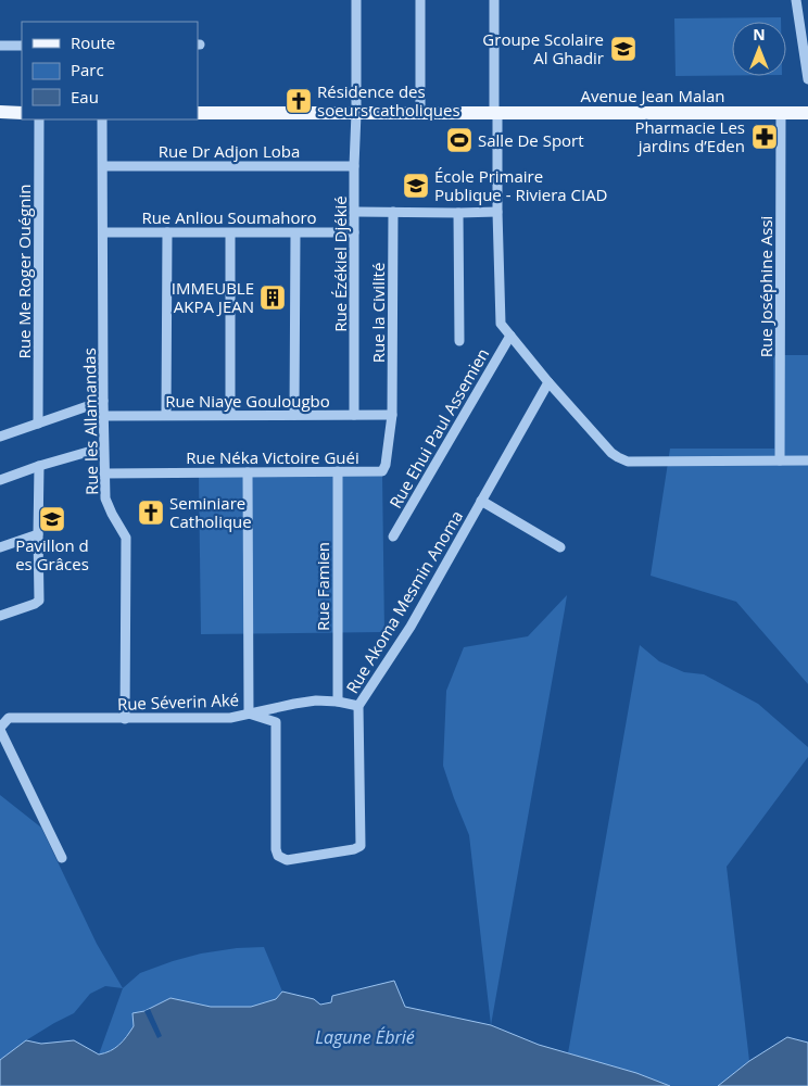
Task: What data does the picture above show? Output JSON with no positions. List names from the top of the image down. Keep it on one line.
{"streets":{"main road":["Avenue Jean Malan"],"street":["Rue Dr Adjon Loba","Rue Anliou Soumahoro","Rue Ézékiel Djékié","Rue Me Roger Ouégnin","Rue Joséphine Assi","Rue la Civilité","Rue Niaye Goulougbo","Rue les Allamandas","Rue Ehui Paul Assemien","Rue Néka Victoire Guéi","Rue Famien","Rue Akoma Mesmin Anoma","Rue Séverin Aké"]},"crossings":[["Avenue Jean Malan","Rue Ézékiel Djékié"],["Avenue Jean Malan","Rue Joséphine Assi"],["Rue Dr Adjon Loba","Rue Ézékiel Djékié"],["Rue Dr Adjon Loba","Rue les Allamandas"],["Rue Anliou Soumahoro","Rue Ézékiel Djékié"],["Rue Anliou Soumahoro","Rue les Allamandas"],["Rue Ézékiel Djékié","Rue Niaye Goulougbo"],["Rue la Civilité","Rue Niaye Goulougbo"],["Rue la Civilité","Rue Néka Victoire Guéi"],["Rue Niaye Goulougbo","Rue les Allamandas"],["Rue Niaye Goulougbo","Rue Néka Victoire Guéi"],["Rue les Allamandas","Rue Néka Victoire Guéi"],["Rue les Allamandas","Rue Séverin Aké"],["Rue Néka Victoire Guéi","Rue Famien"],["Rue Famien","Rue Séverin Aké"],["Rue Akoma Mesmin Anoma","Rue Séverin Aké"]],"water":["Lagune Ébrié"],"places":{"school or university":["Groupe Scolaire Al Ghadir","École Primaire Publique - Riviera CIAD","Pavillon d es Grâces"],"church":["Résidence des soeurs catholiques","Seminiare Catholique"],"pharmacy":["Pharmacie Les jardins d’Eden"],"sports":["Salle De Sport"],"building":["IMMEUBLE AKPA JEAN"]},"legend":["Route","Parc","Eau"],"north":"top"}
